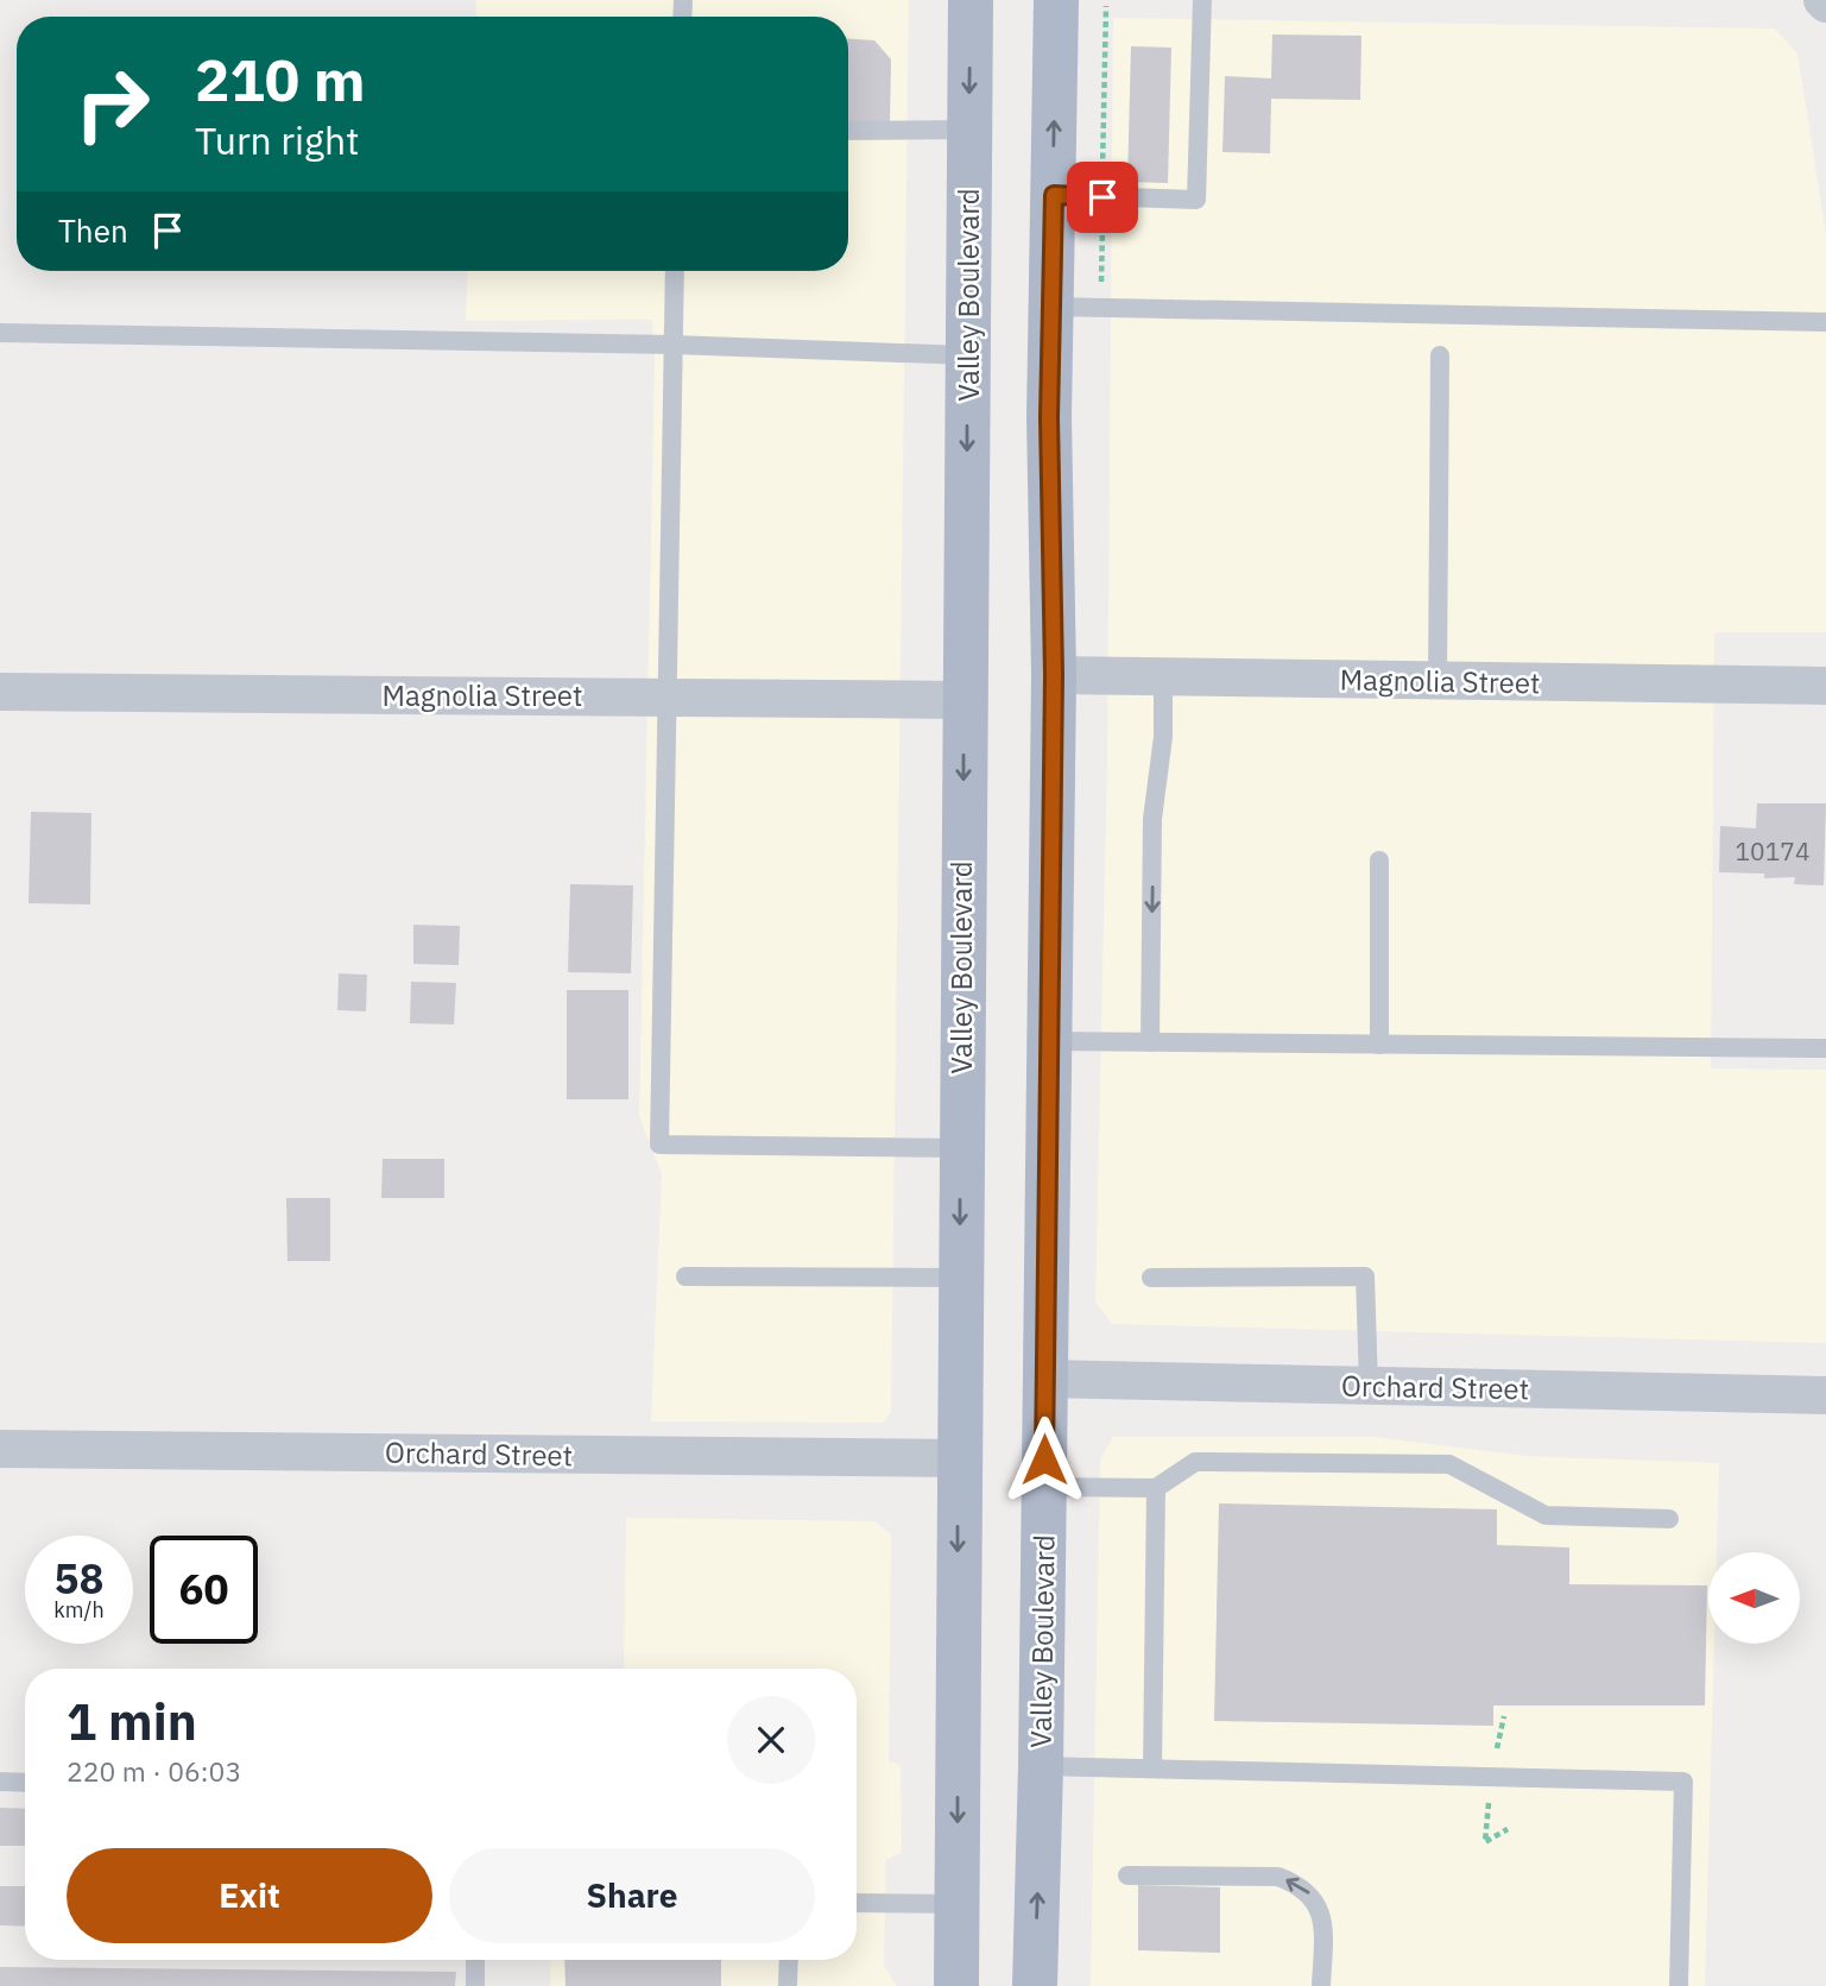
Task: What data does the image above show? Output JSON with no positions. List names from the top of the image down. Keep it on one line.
{"streets":{"main road":["Valley Boulevard"],"street":["Magnolia Street","Orchard Street"]},"crossings":[["Valley Boulevard","Magnolia Street"],["Valley Boulevard","Orchard Street"]],"house_numbers":["10174"],"north":"left","page":{"turn":["210 m","Turn right"],"then":"Then","speed":"58 km/h","limit":"60","heading":["1 min","220 m · 06:03"],"buttons":["Exit","Share"]}}
